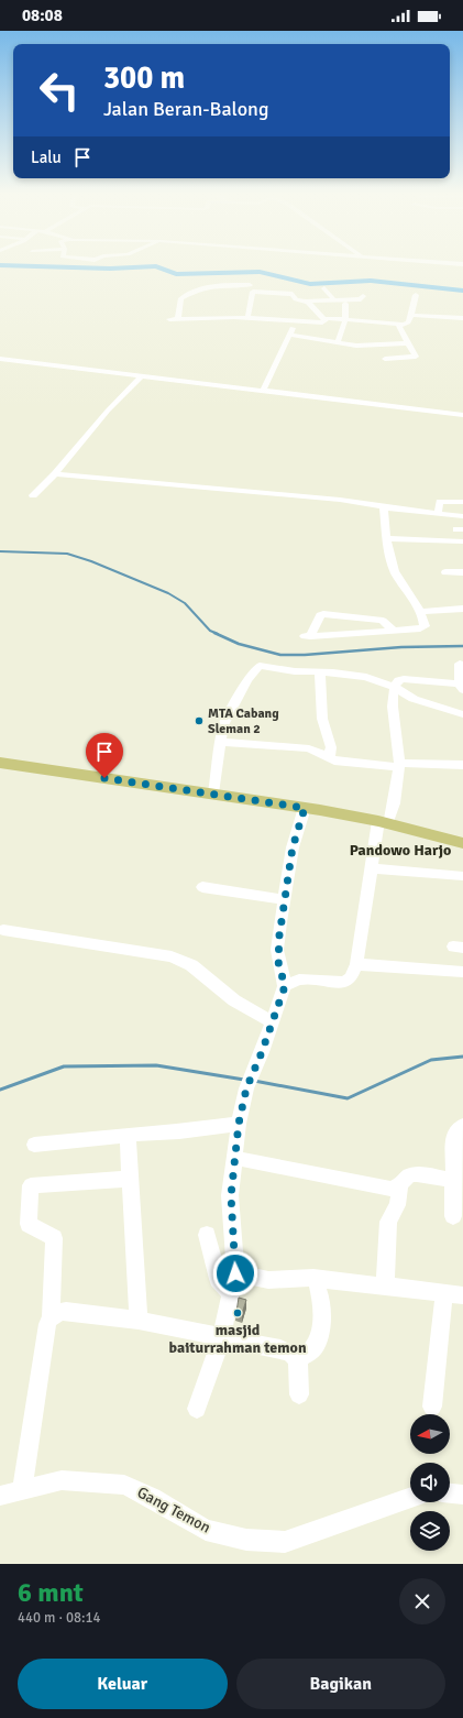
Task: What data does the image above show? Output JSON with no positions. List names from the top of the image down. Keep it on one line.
{"streets":{"street":["Gang Temon"]},"districts":["Pandowo Harjo"],"places":["MTA Cabang Sleman 2","masjid baiturrahman temon"],"north":"left","page":{"status":"08:08","turn":["300 m","Jalan Beran-Balong"],"then":"Lalu","heading":["6 mnt","440 m · 08:14"],"buttons":["Keluar","Bagikan"]}}
